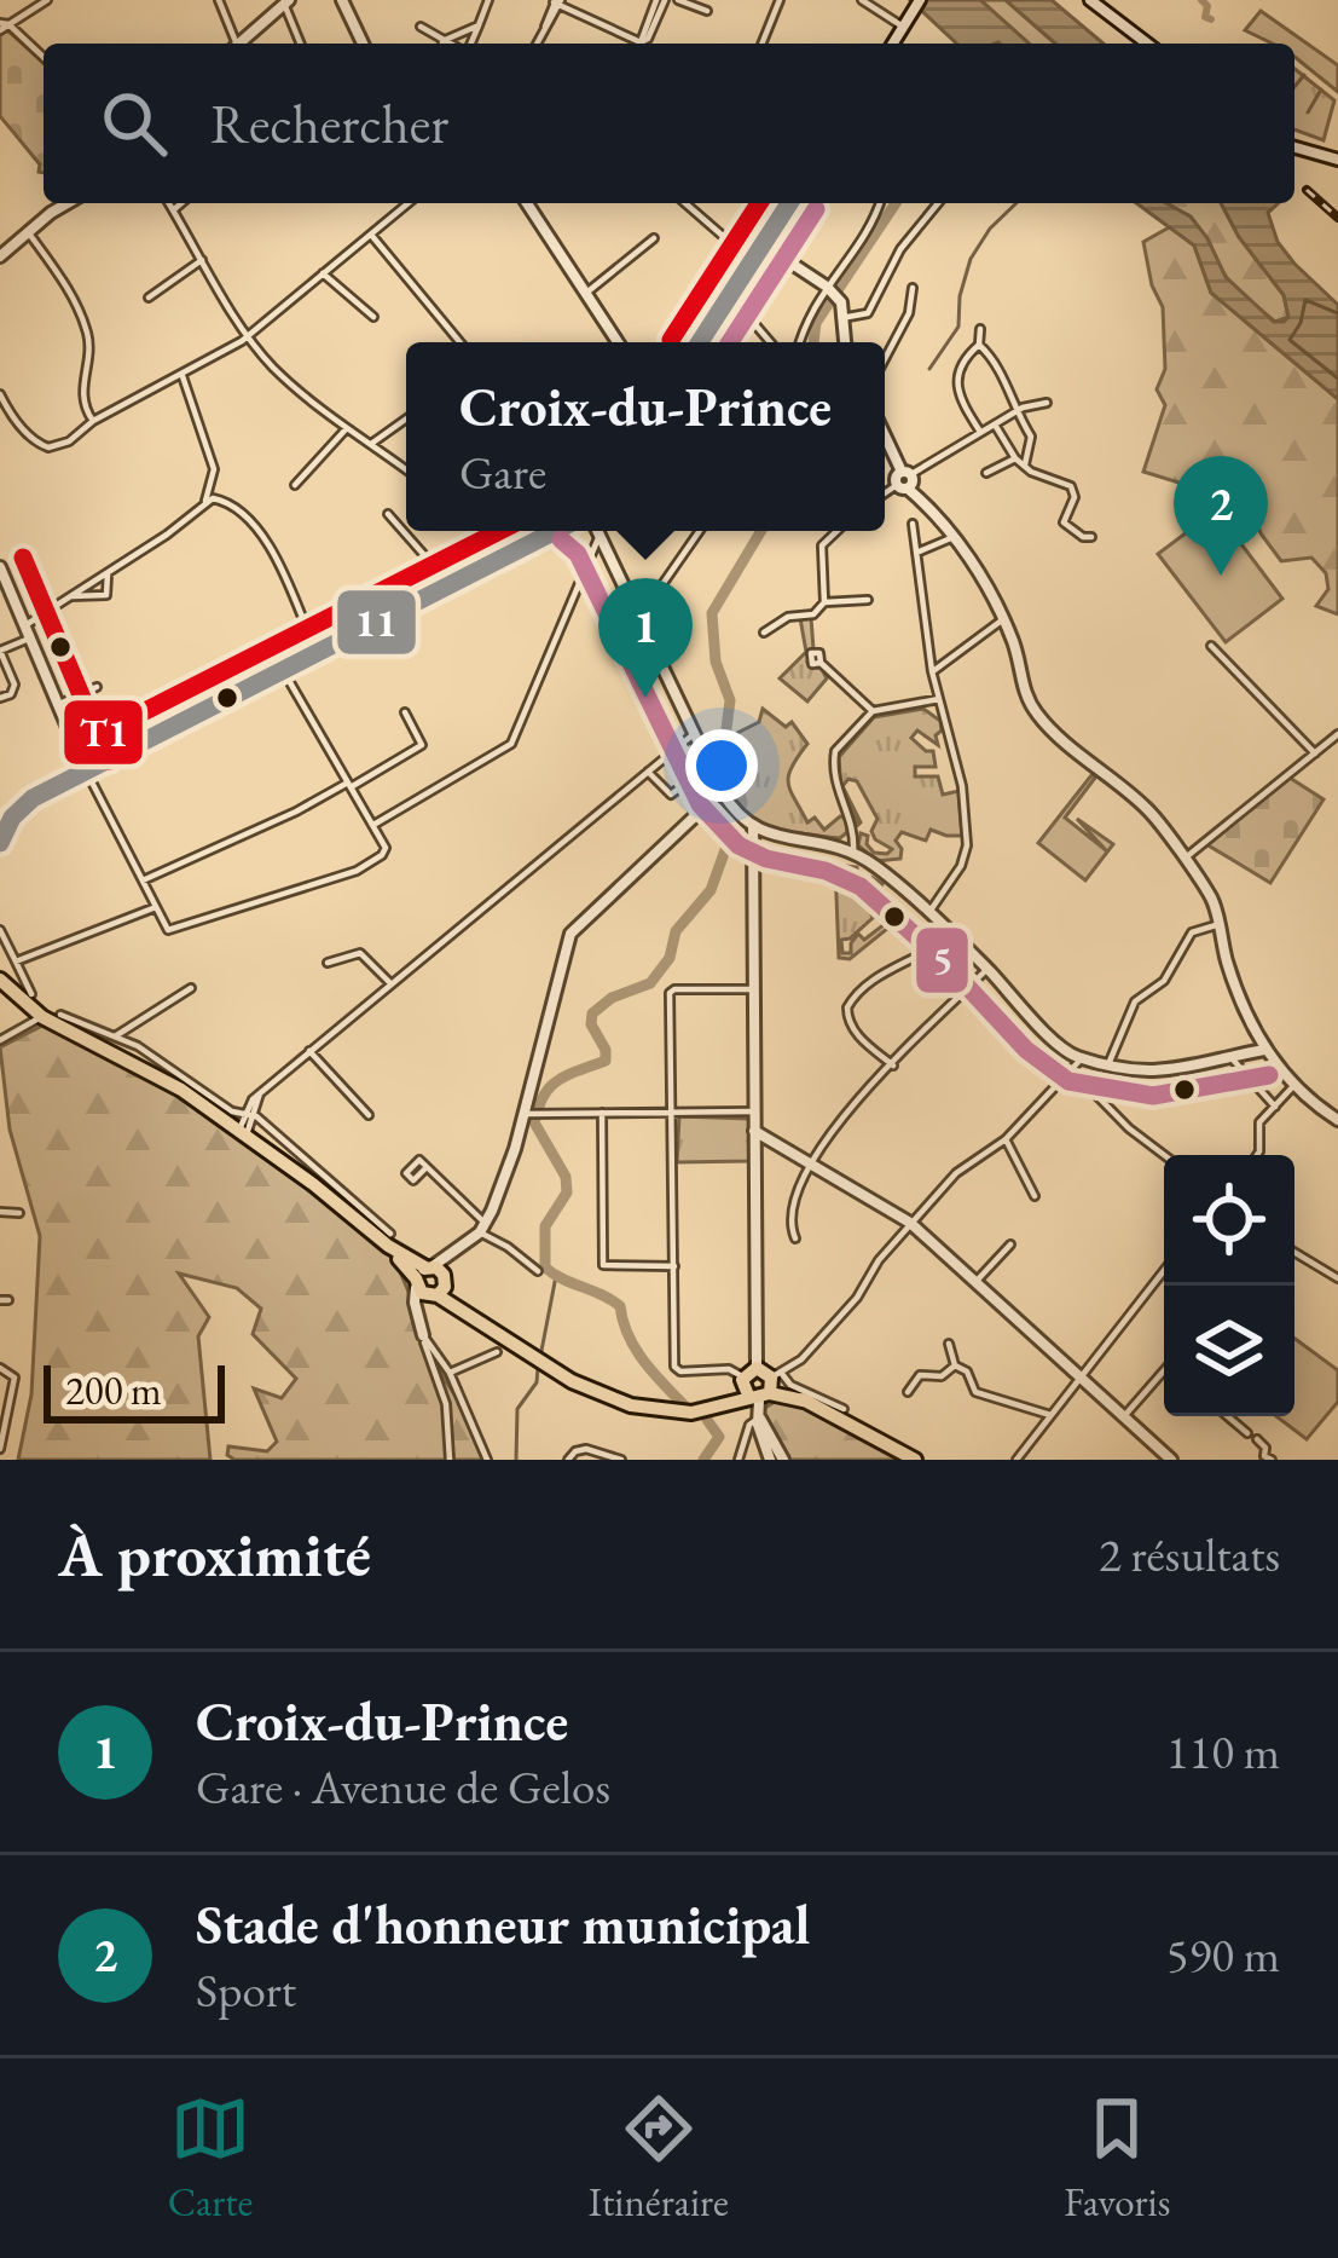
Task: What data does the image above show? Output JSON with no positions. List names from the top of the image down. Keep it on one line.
{"lines":["transit line 11","transit line T1","transit line 5"],"scale_bar":"200 m","page":{"search":"Rechercher","popup":["Croix-du-Prince","Gare"],"pins":["2","1"],"scale":"200 m","heading":["À proximité","2 résultats"],"list":[{"mark":"1","name":"Croix-du-Prince","note":"Gare · Avenue de Gelos","value":"110 m"},{"mark":"2","name":"Stade d'honneur municipal","note":"Sport","value":"590 m"}],"nav":["Carte","Itinéraire","Favoris"]}}
